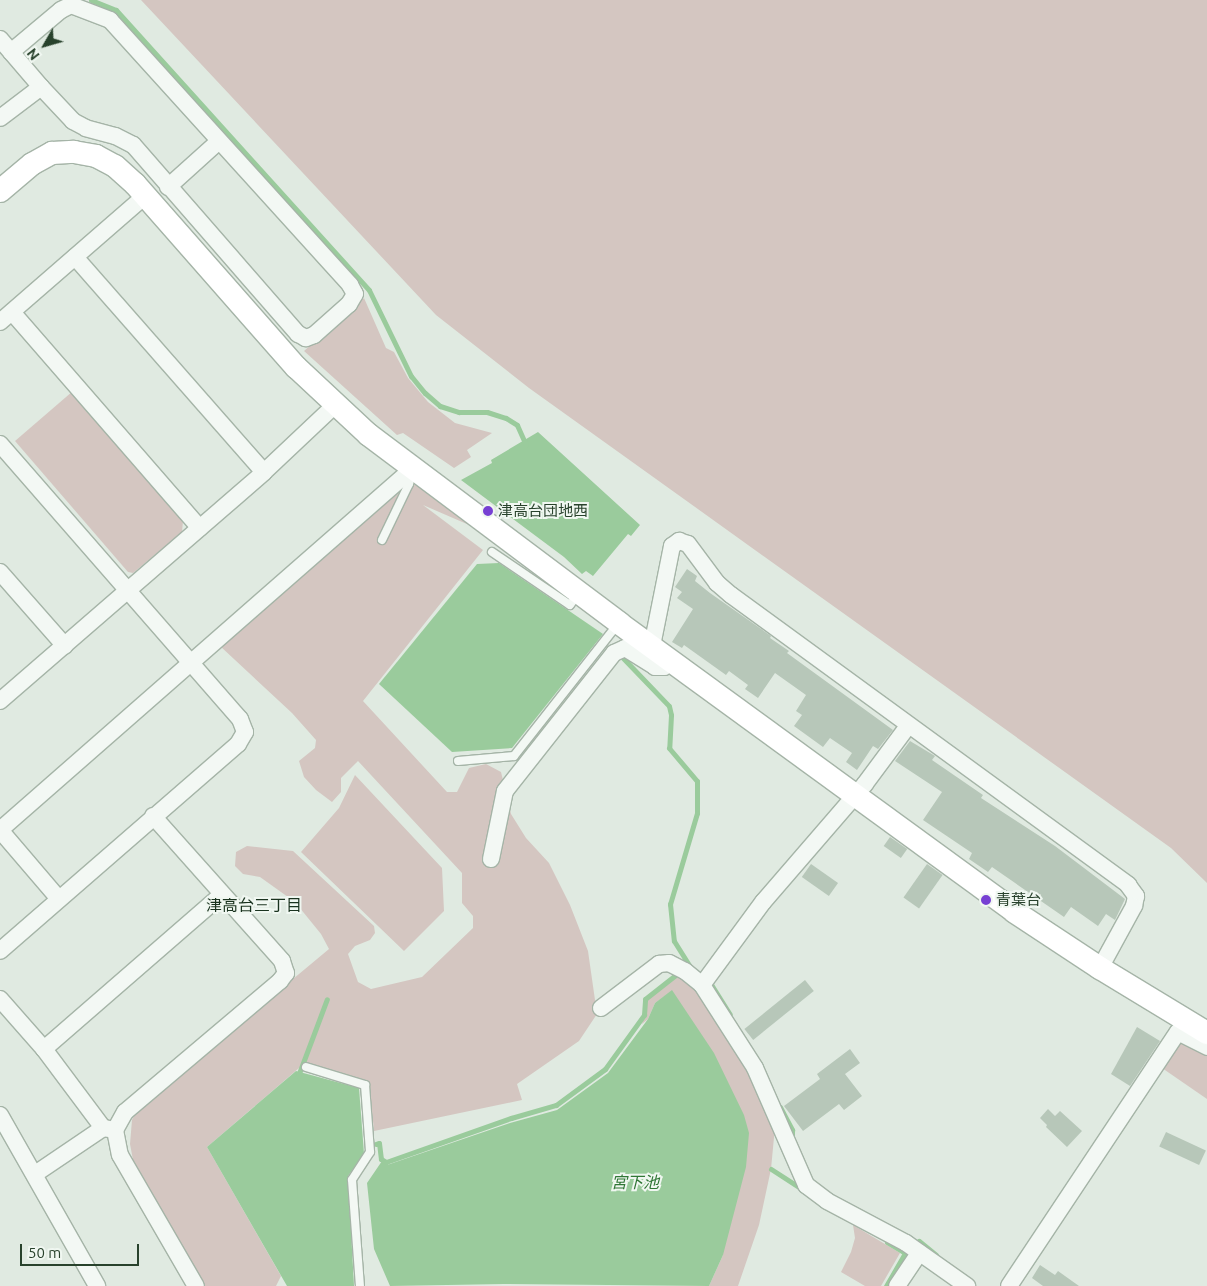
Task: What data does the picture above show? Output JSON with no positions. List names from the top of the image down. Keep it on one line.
{"districts":["津高台三丁目"],"water":["宮下池"],"places":["津高台団地西","青葉台"],"scale_bar":"50 m","north":"bottom left"}
